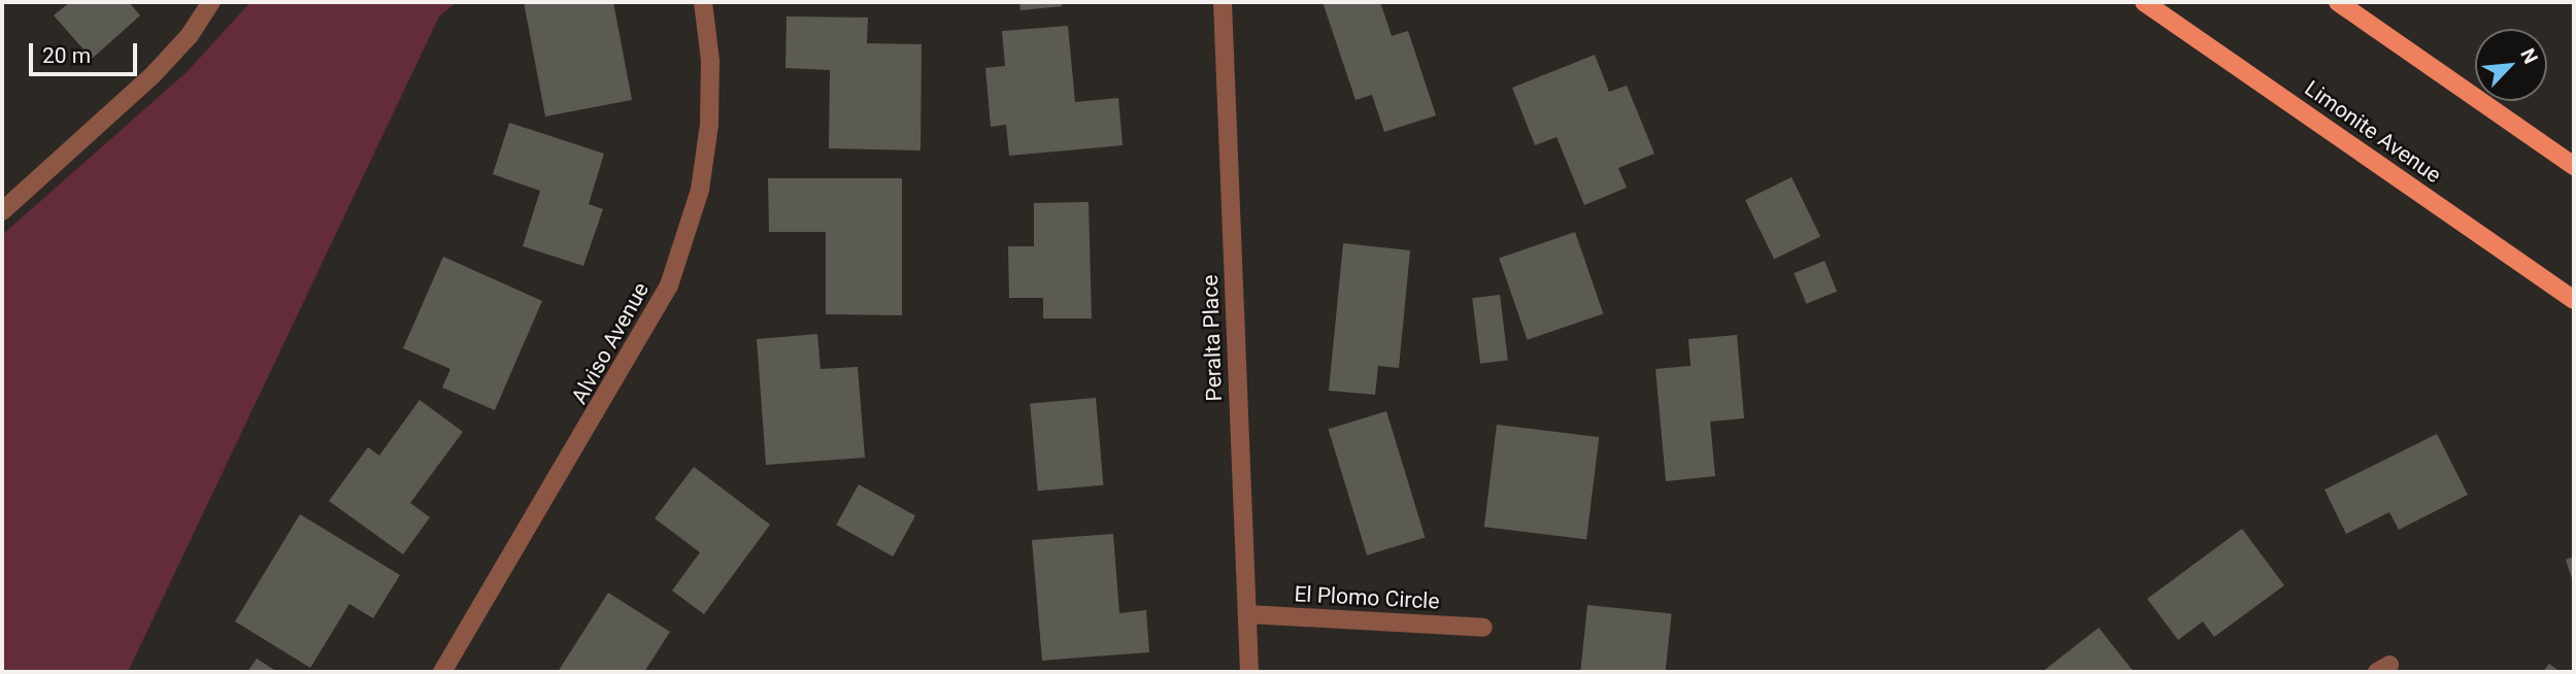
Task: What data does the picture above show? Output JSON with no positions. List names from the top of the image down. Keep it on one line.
{"streets":{"main road":["Limonite Avenue"],"street":["Peralta Place","Alviso Avenue","El Plomo Circle"]},"crossings":[["Peralta Place","El Plomo Circle"]],"scale_bar":"20 m","north":"top right"}
